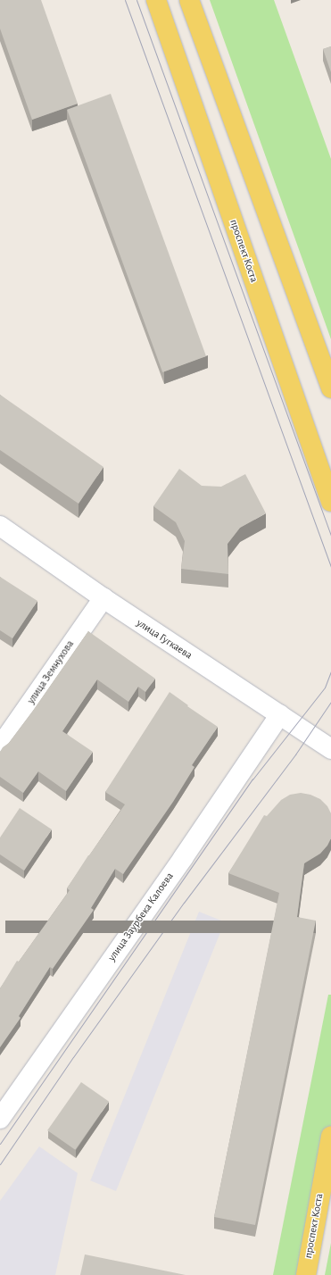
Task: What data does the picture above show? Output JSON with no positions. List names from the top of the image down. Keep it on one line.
{"streets":{"main road":["проспект Коста"],"street":["улица Гугкаева","улица Земнухова","улица Заурбека Калоева"]},"crossings":[["улица Гугкаева","улица Земнухова"],["улица Гугкаева","улица Заурбека Калоева"]]}
